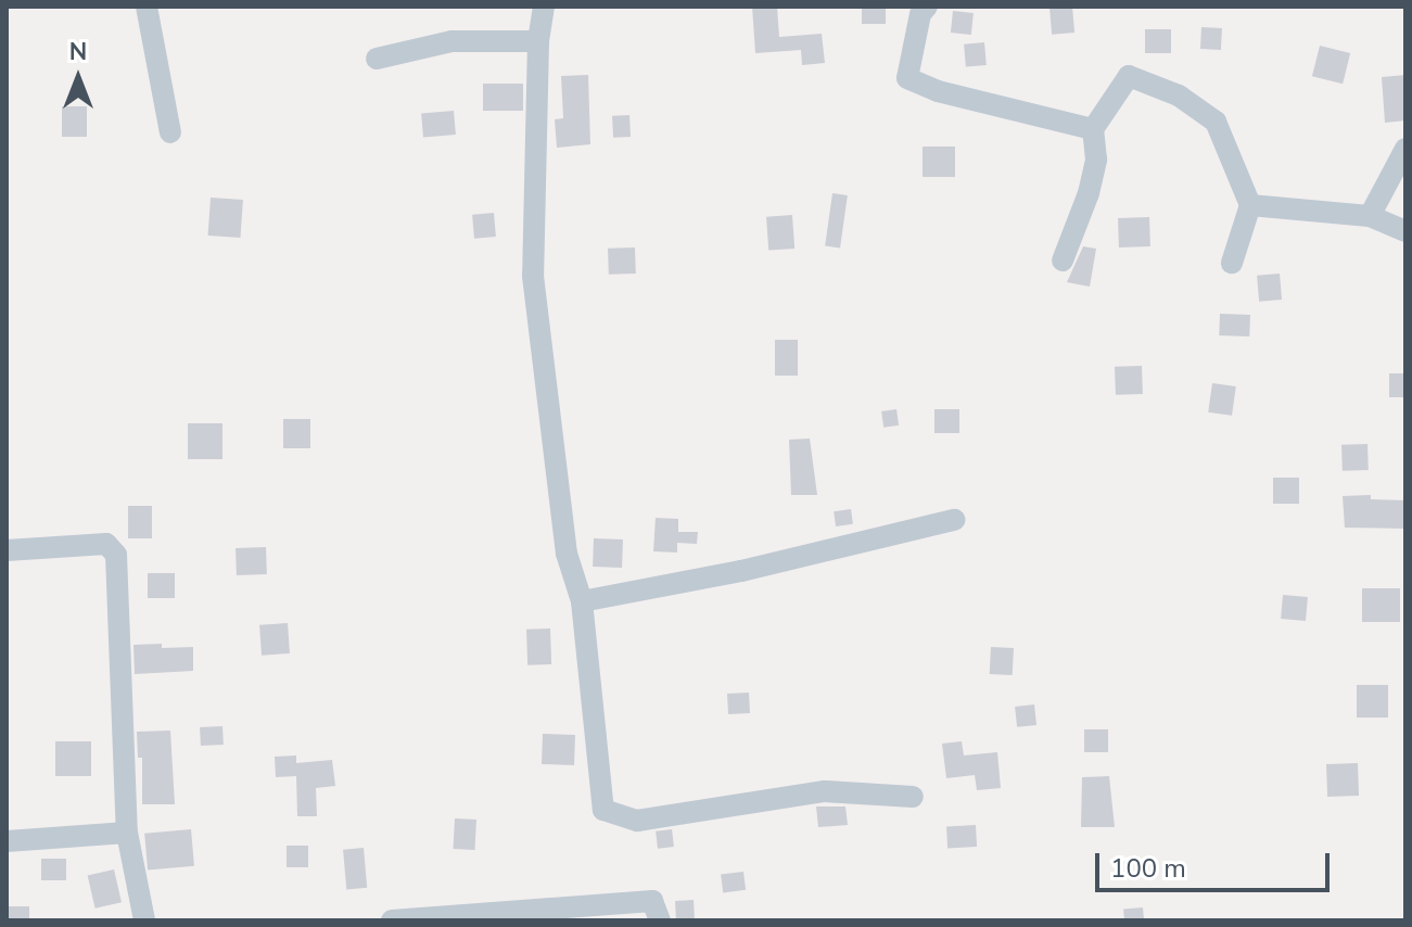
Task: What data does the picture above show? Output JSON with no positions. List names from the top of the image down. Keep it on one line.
{"scale_bar":"100 m","north":"top"}
